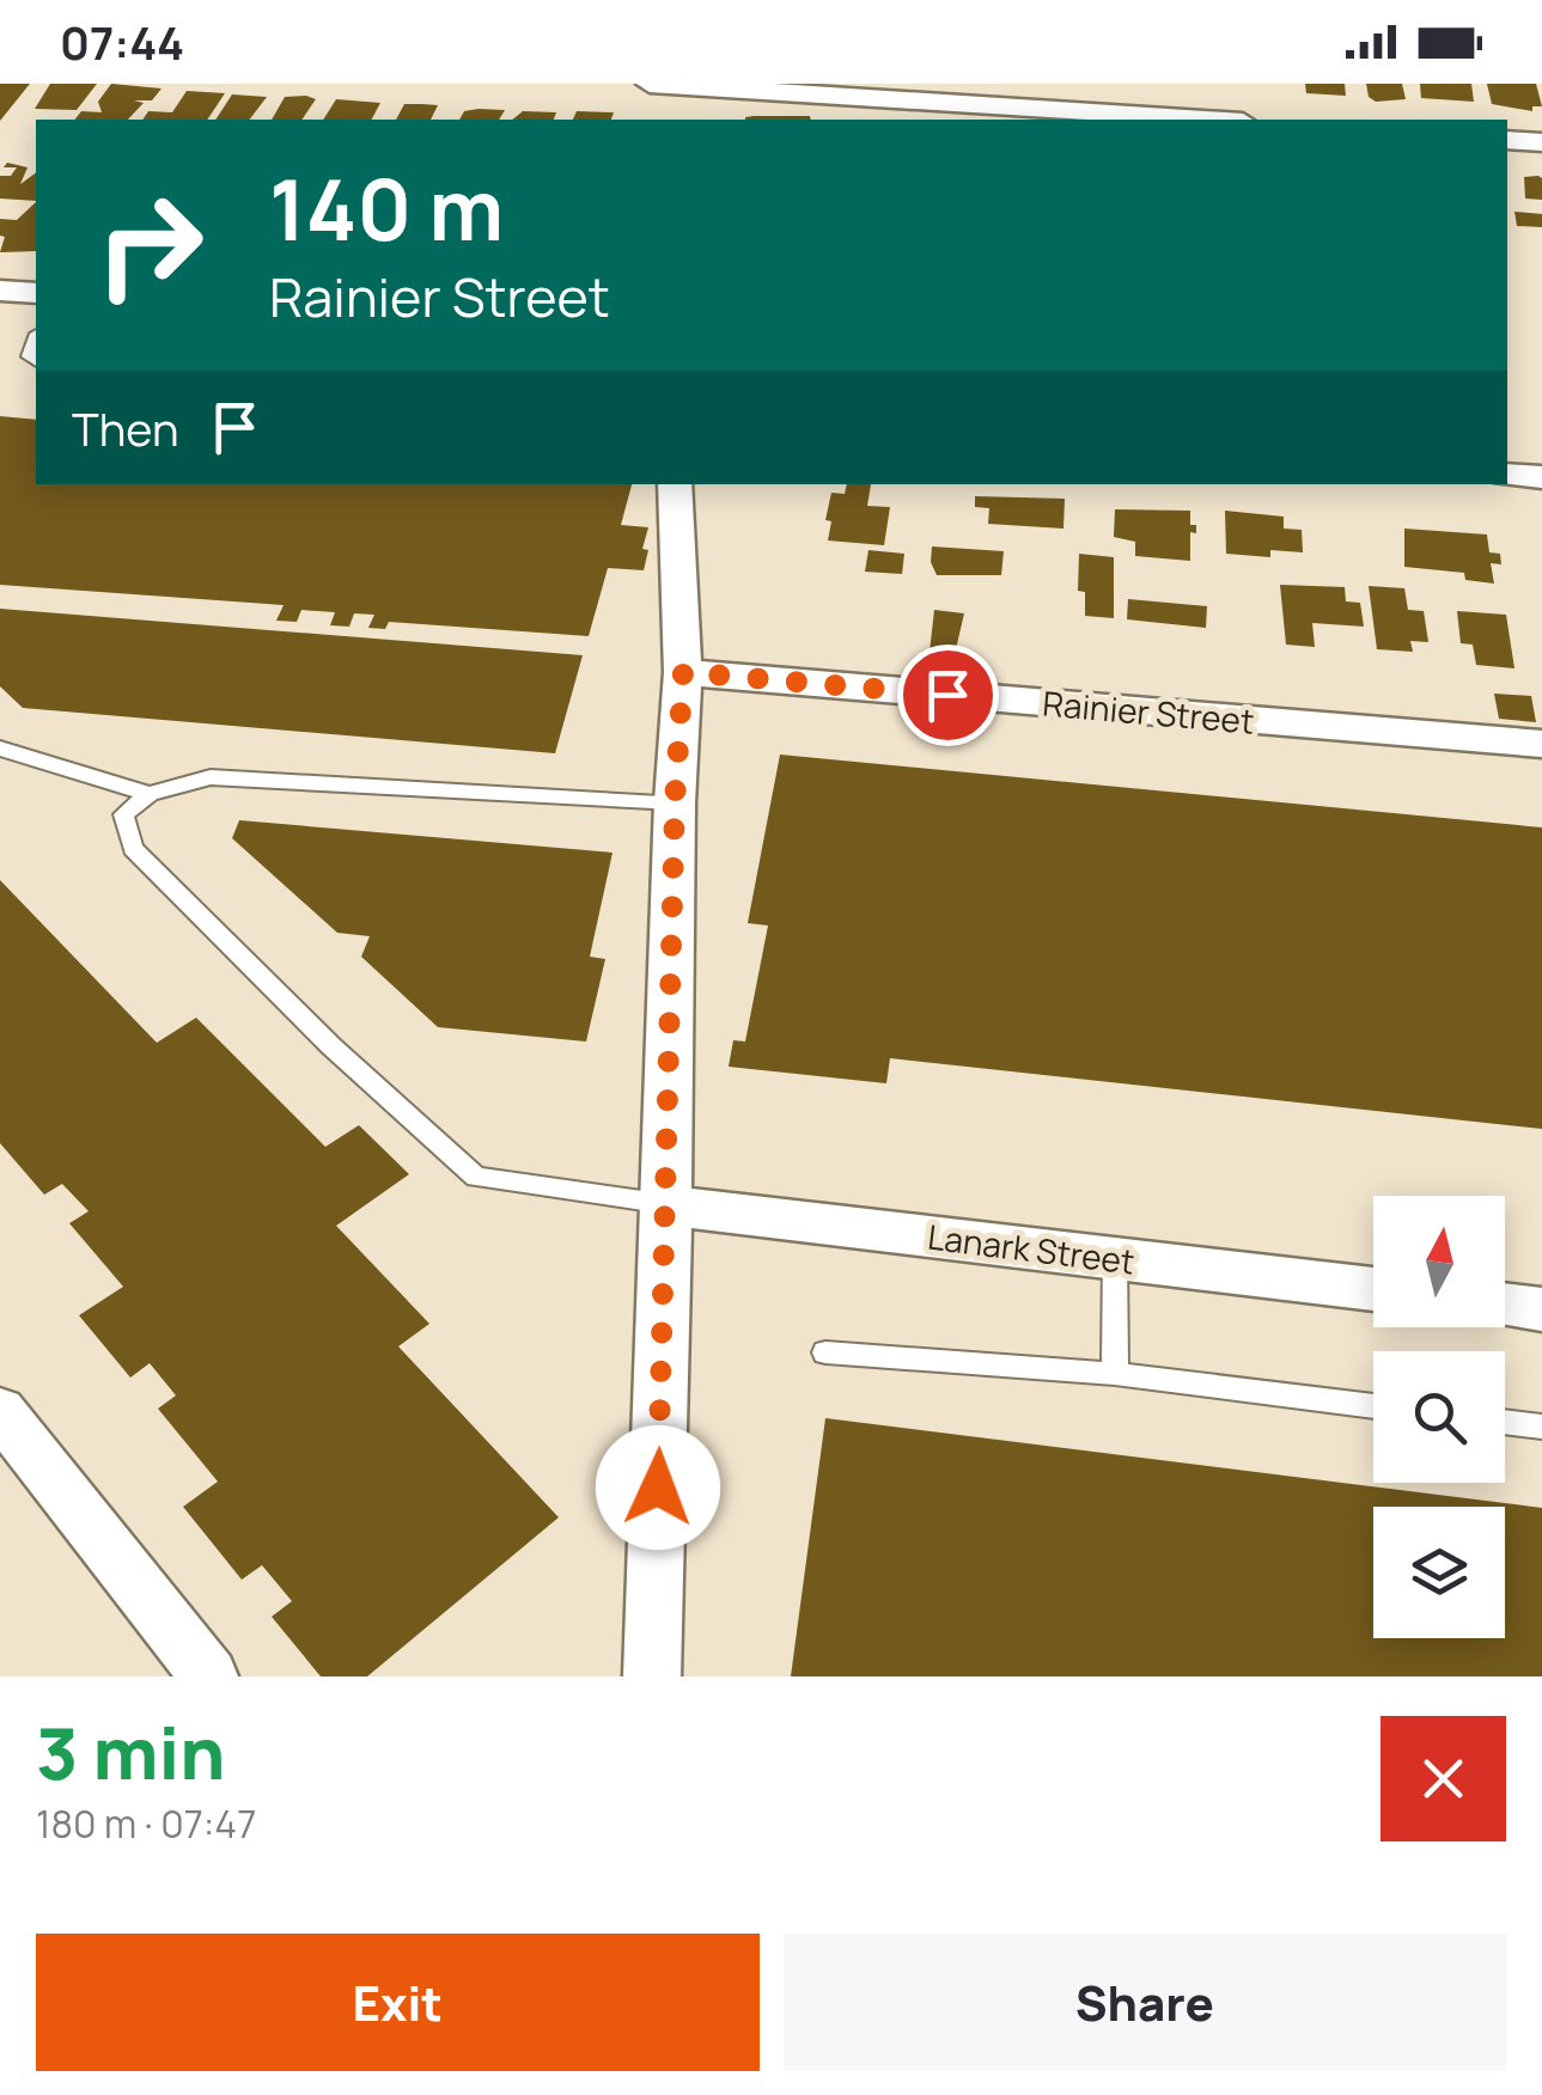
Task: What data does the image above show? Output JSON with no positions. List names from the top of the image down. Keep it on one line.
{"streets":{"street":["Rainier Street","Lanark Street"]},"north":"top","page":{"status":"07:44","turn":["140 m","Rainier Street"],"then":"Then","heading":["3 min","180 m · 07:47"],"buttons":["Exit","Share"]}}
